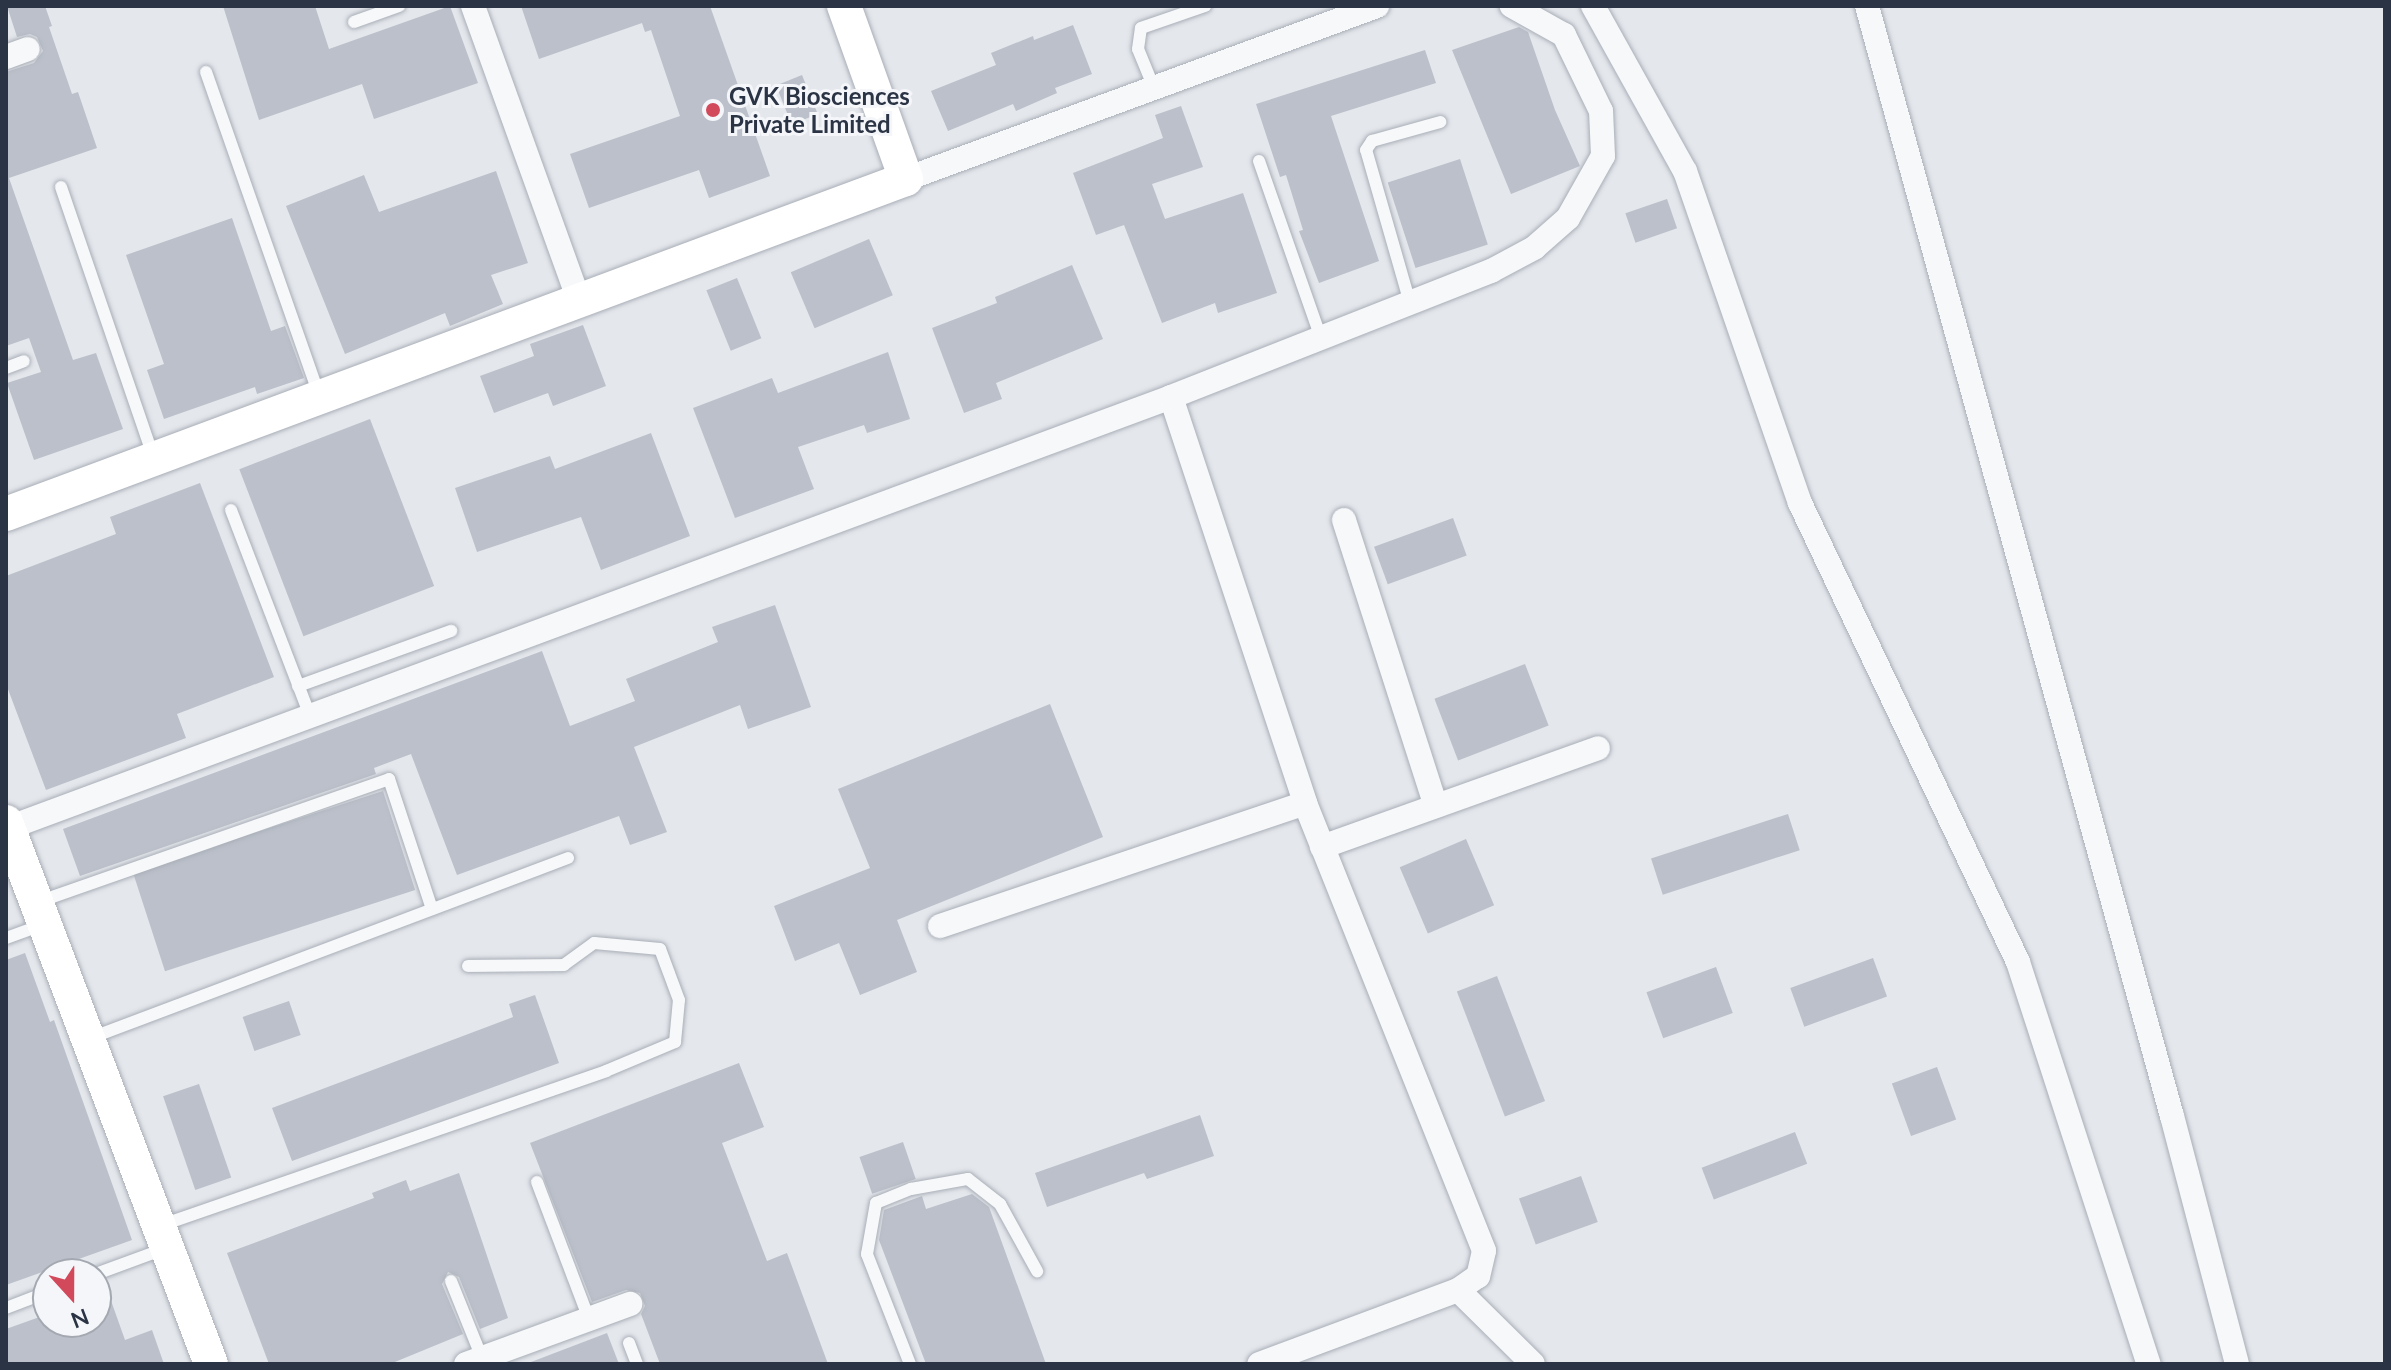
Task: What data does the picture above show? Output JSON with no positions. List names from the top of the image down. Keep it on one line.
{"places":["GVK Biosciences Private Limited"],"north":"bottom"}
